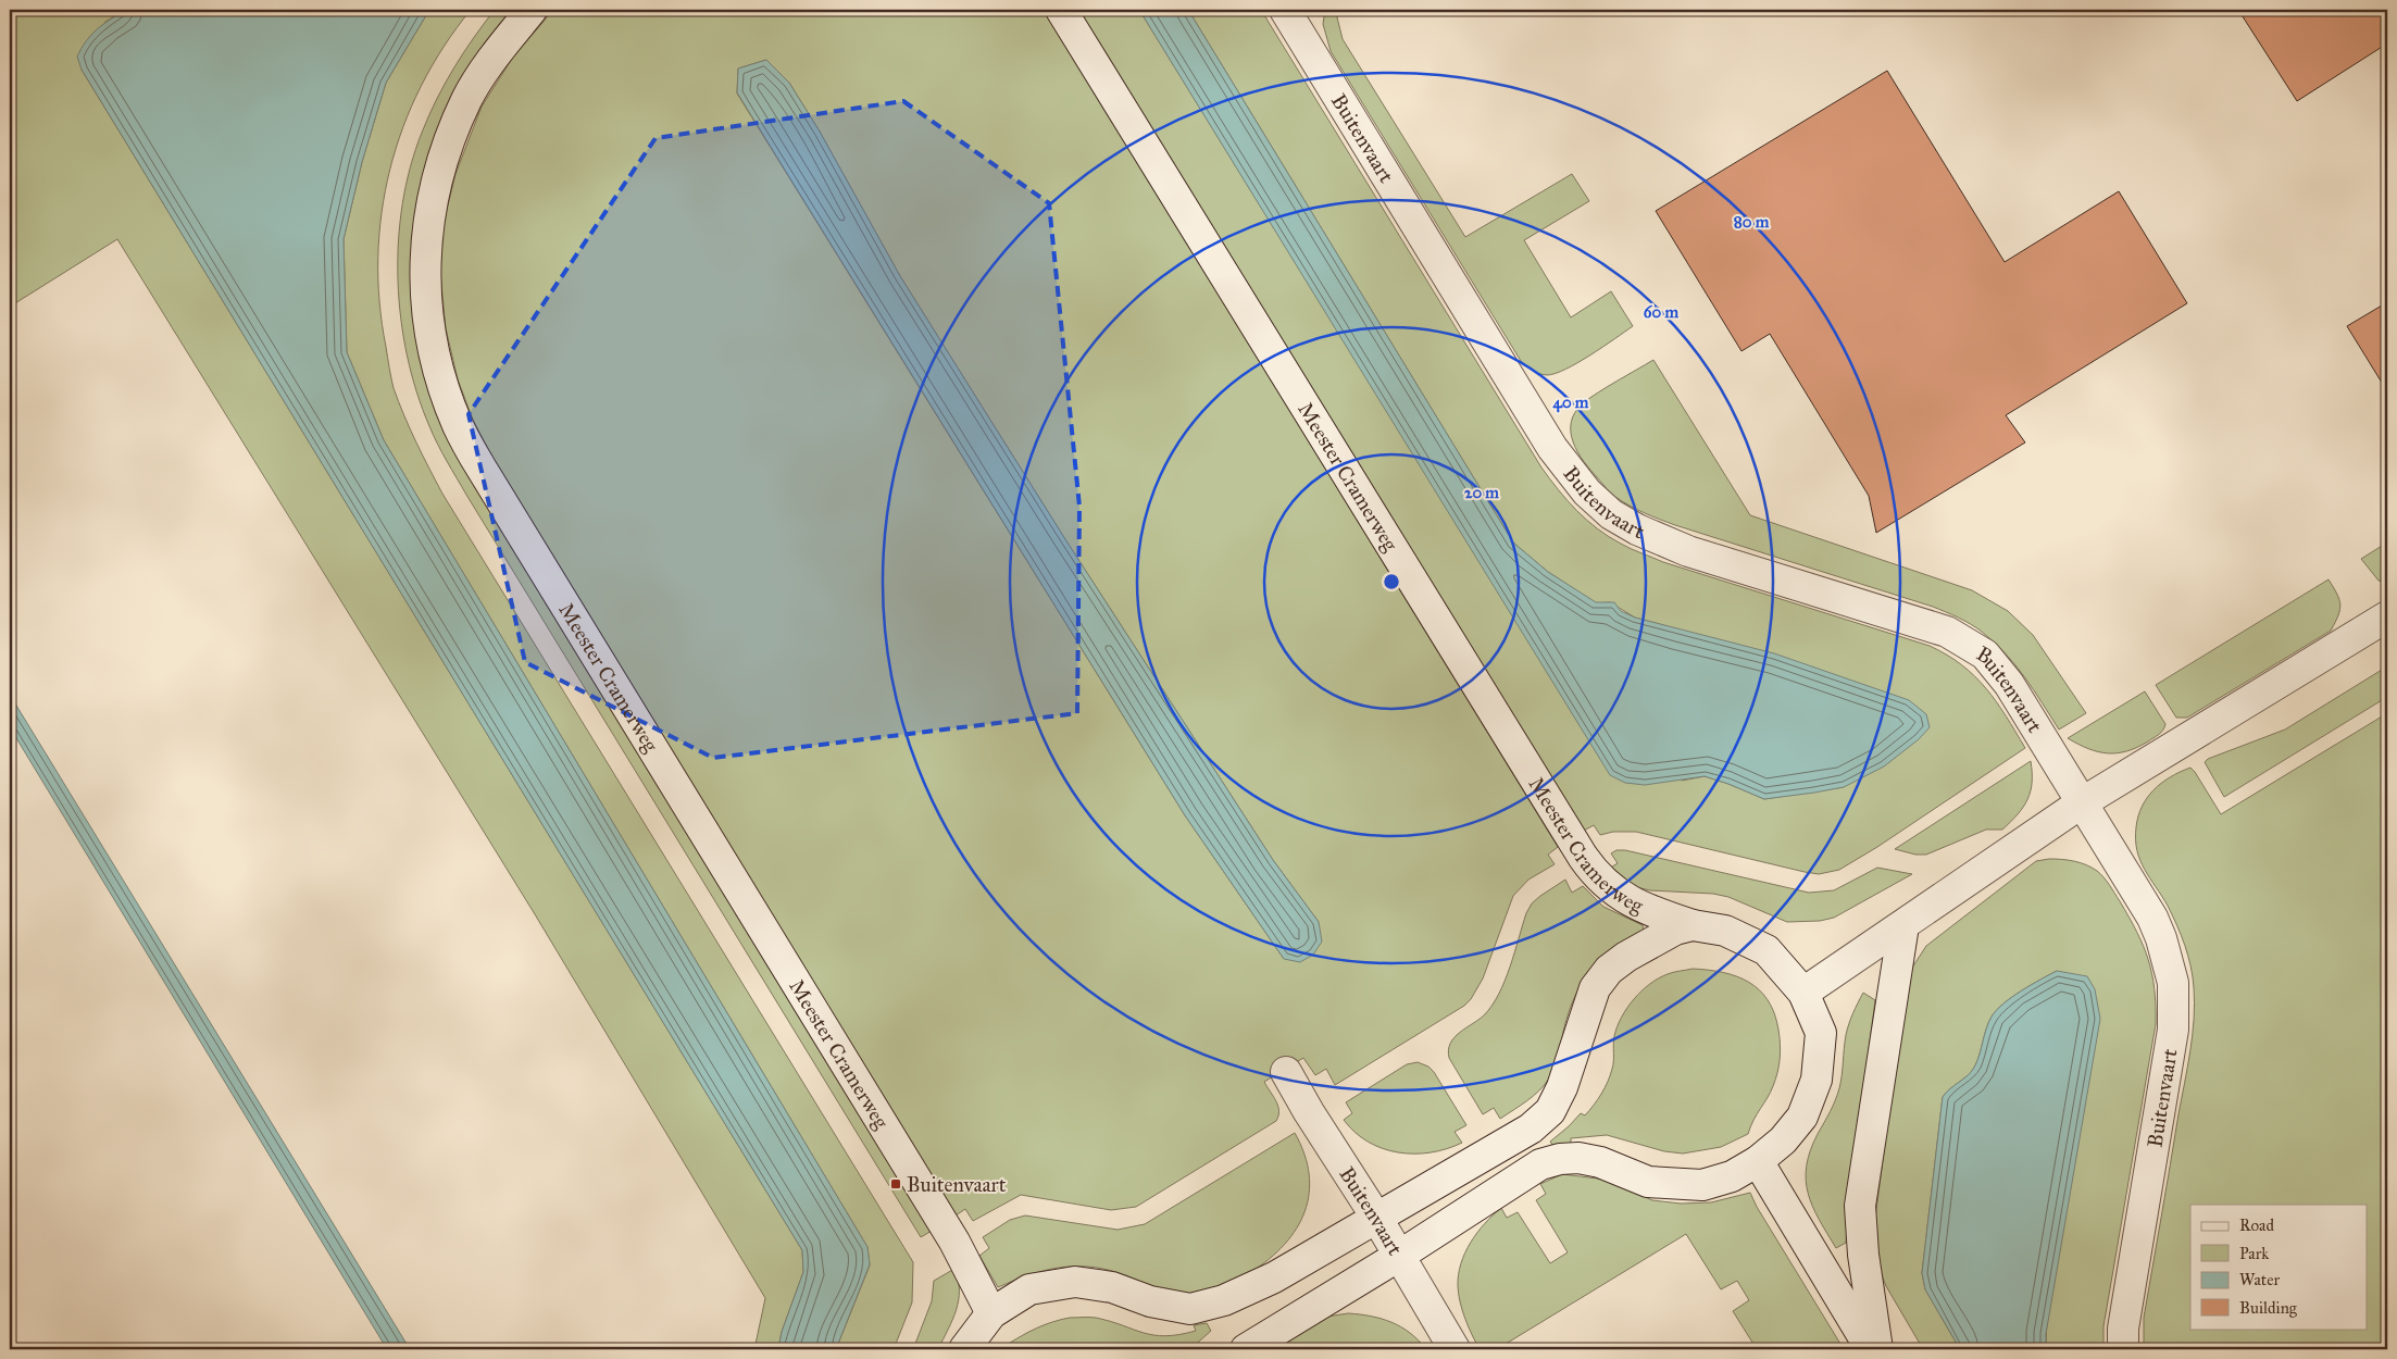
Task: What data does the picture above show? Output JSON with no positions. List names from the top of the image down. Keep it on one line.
{"streets":{"main road":["Buitenvaart","Meester Cramerweg"]},"crossings":[["Buitenvaart","Meester Cramerweg"]],"places":{"transit":["Buitenvaart"]},"legend":["Road","Park","Water","Building"],"rings":["80 m","60 m","40 m","20 m"]}
